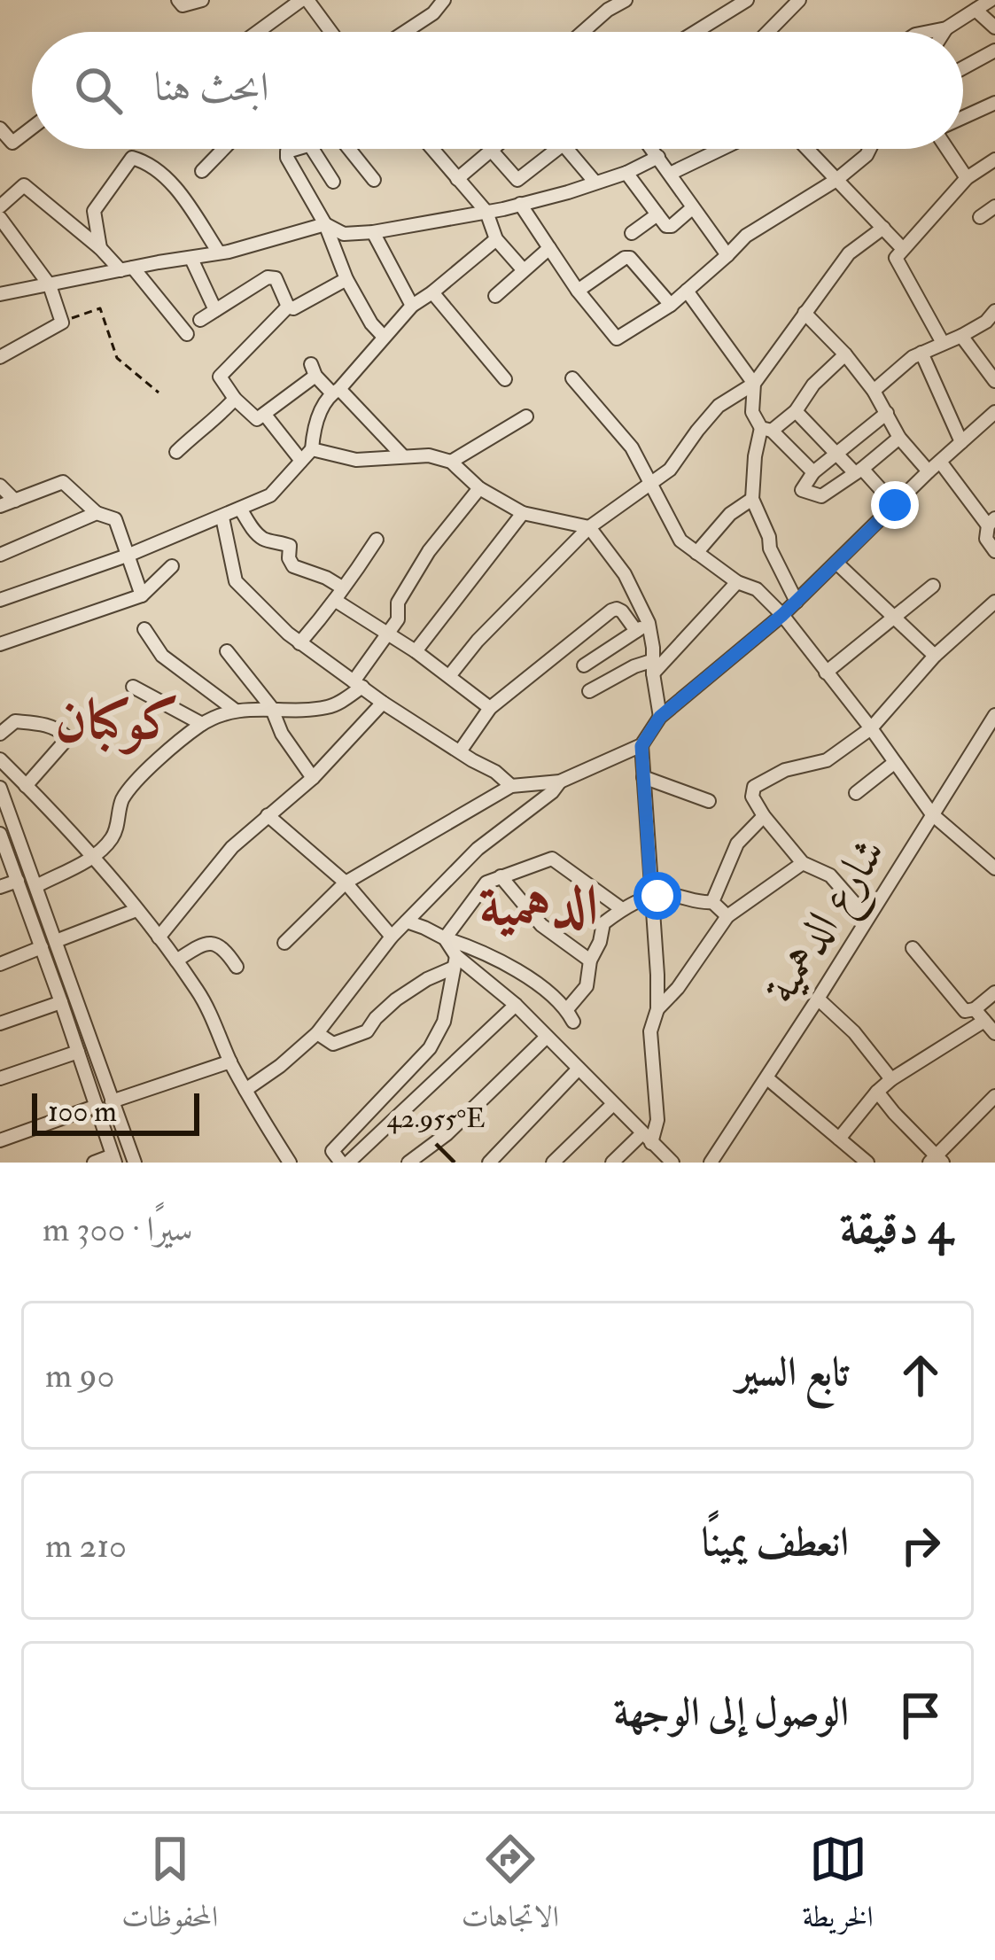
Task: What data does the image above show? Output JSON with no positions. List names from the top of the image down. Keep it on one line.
{"streets":{"street":["شارع الدهمية"]},"districts":["كوكبان","الدهمية"],"scale_bar":"100 m","page":{"search":"ابحث هنا","scale":"100 m","heading":["4 دقيقة","سيرًا · 300 m"],"list":[["تابع السير","90 m"],["انعطف يمينًا","210 m"],"الوصول إلى الوجهة"],"nav":["الخريطة","الاتجاهات","المحفوظات"]},"coordinates":["42.955°E"]}
